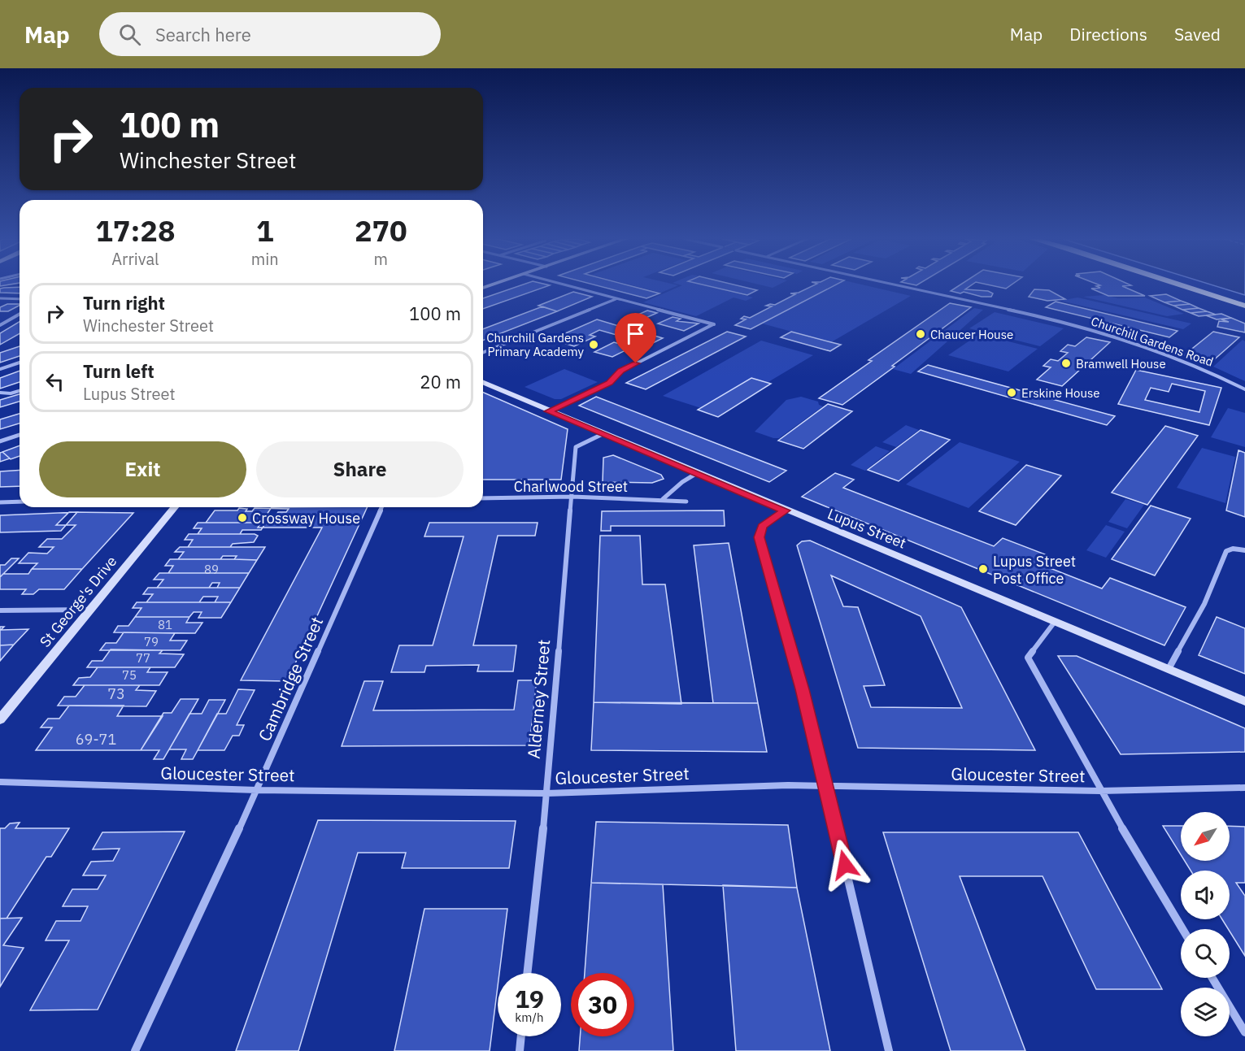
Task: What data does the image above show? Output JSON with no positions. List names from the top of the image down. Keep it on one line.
{"streets":{"street":["Churchill Gardens Road","Charlwood Street","Lupus Street","St George's Drive","Cambridge Street","Alderney Street","Gloucester Street"]},"crossings":[["Charlwood Street","Alderney Street"],["Lupus Street","Alderney Street"],["Cambridge Street","Gloucester Street"],["Alderney Street","Gloucester Street"]],"places":["Chaucer House","Churchill Gardens Primary Academy","Bramwell House","Erskine House","Crossway House","Lupus Street Post Office"],"house_numbers":["89","81","79","77","75","73","69-71"],"north":"bottom left","page":{"header":"Map","search":"Search here","nav":["Map","Directions","Saved"],"turn":["100 m","Winchester Street"],"eta":["17:28","Arrival","1","min","270","m"],"list":[{"name":"Turn right","note":"Winchester Street","value":"100 m"},{"name":"Turn left","note":"Lupus Street","value":"20 m"}],"buttons":["Exit","Share"],"speed":"19 km/h","limit":"30"}}
